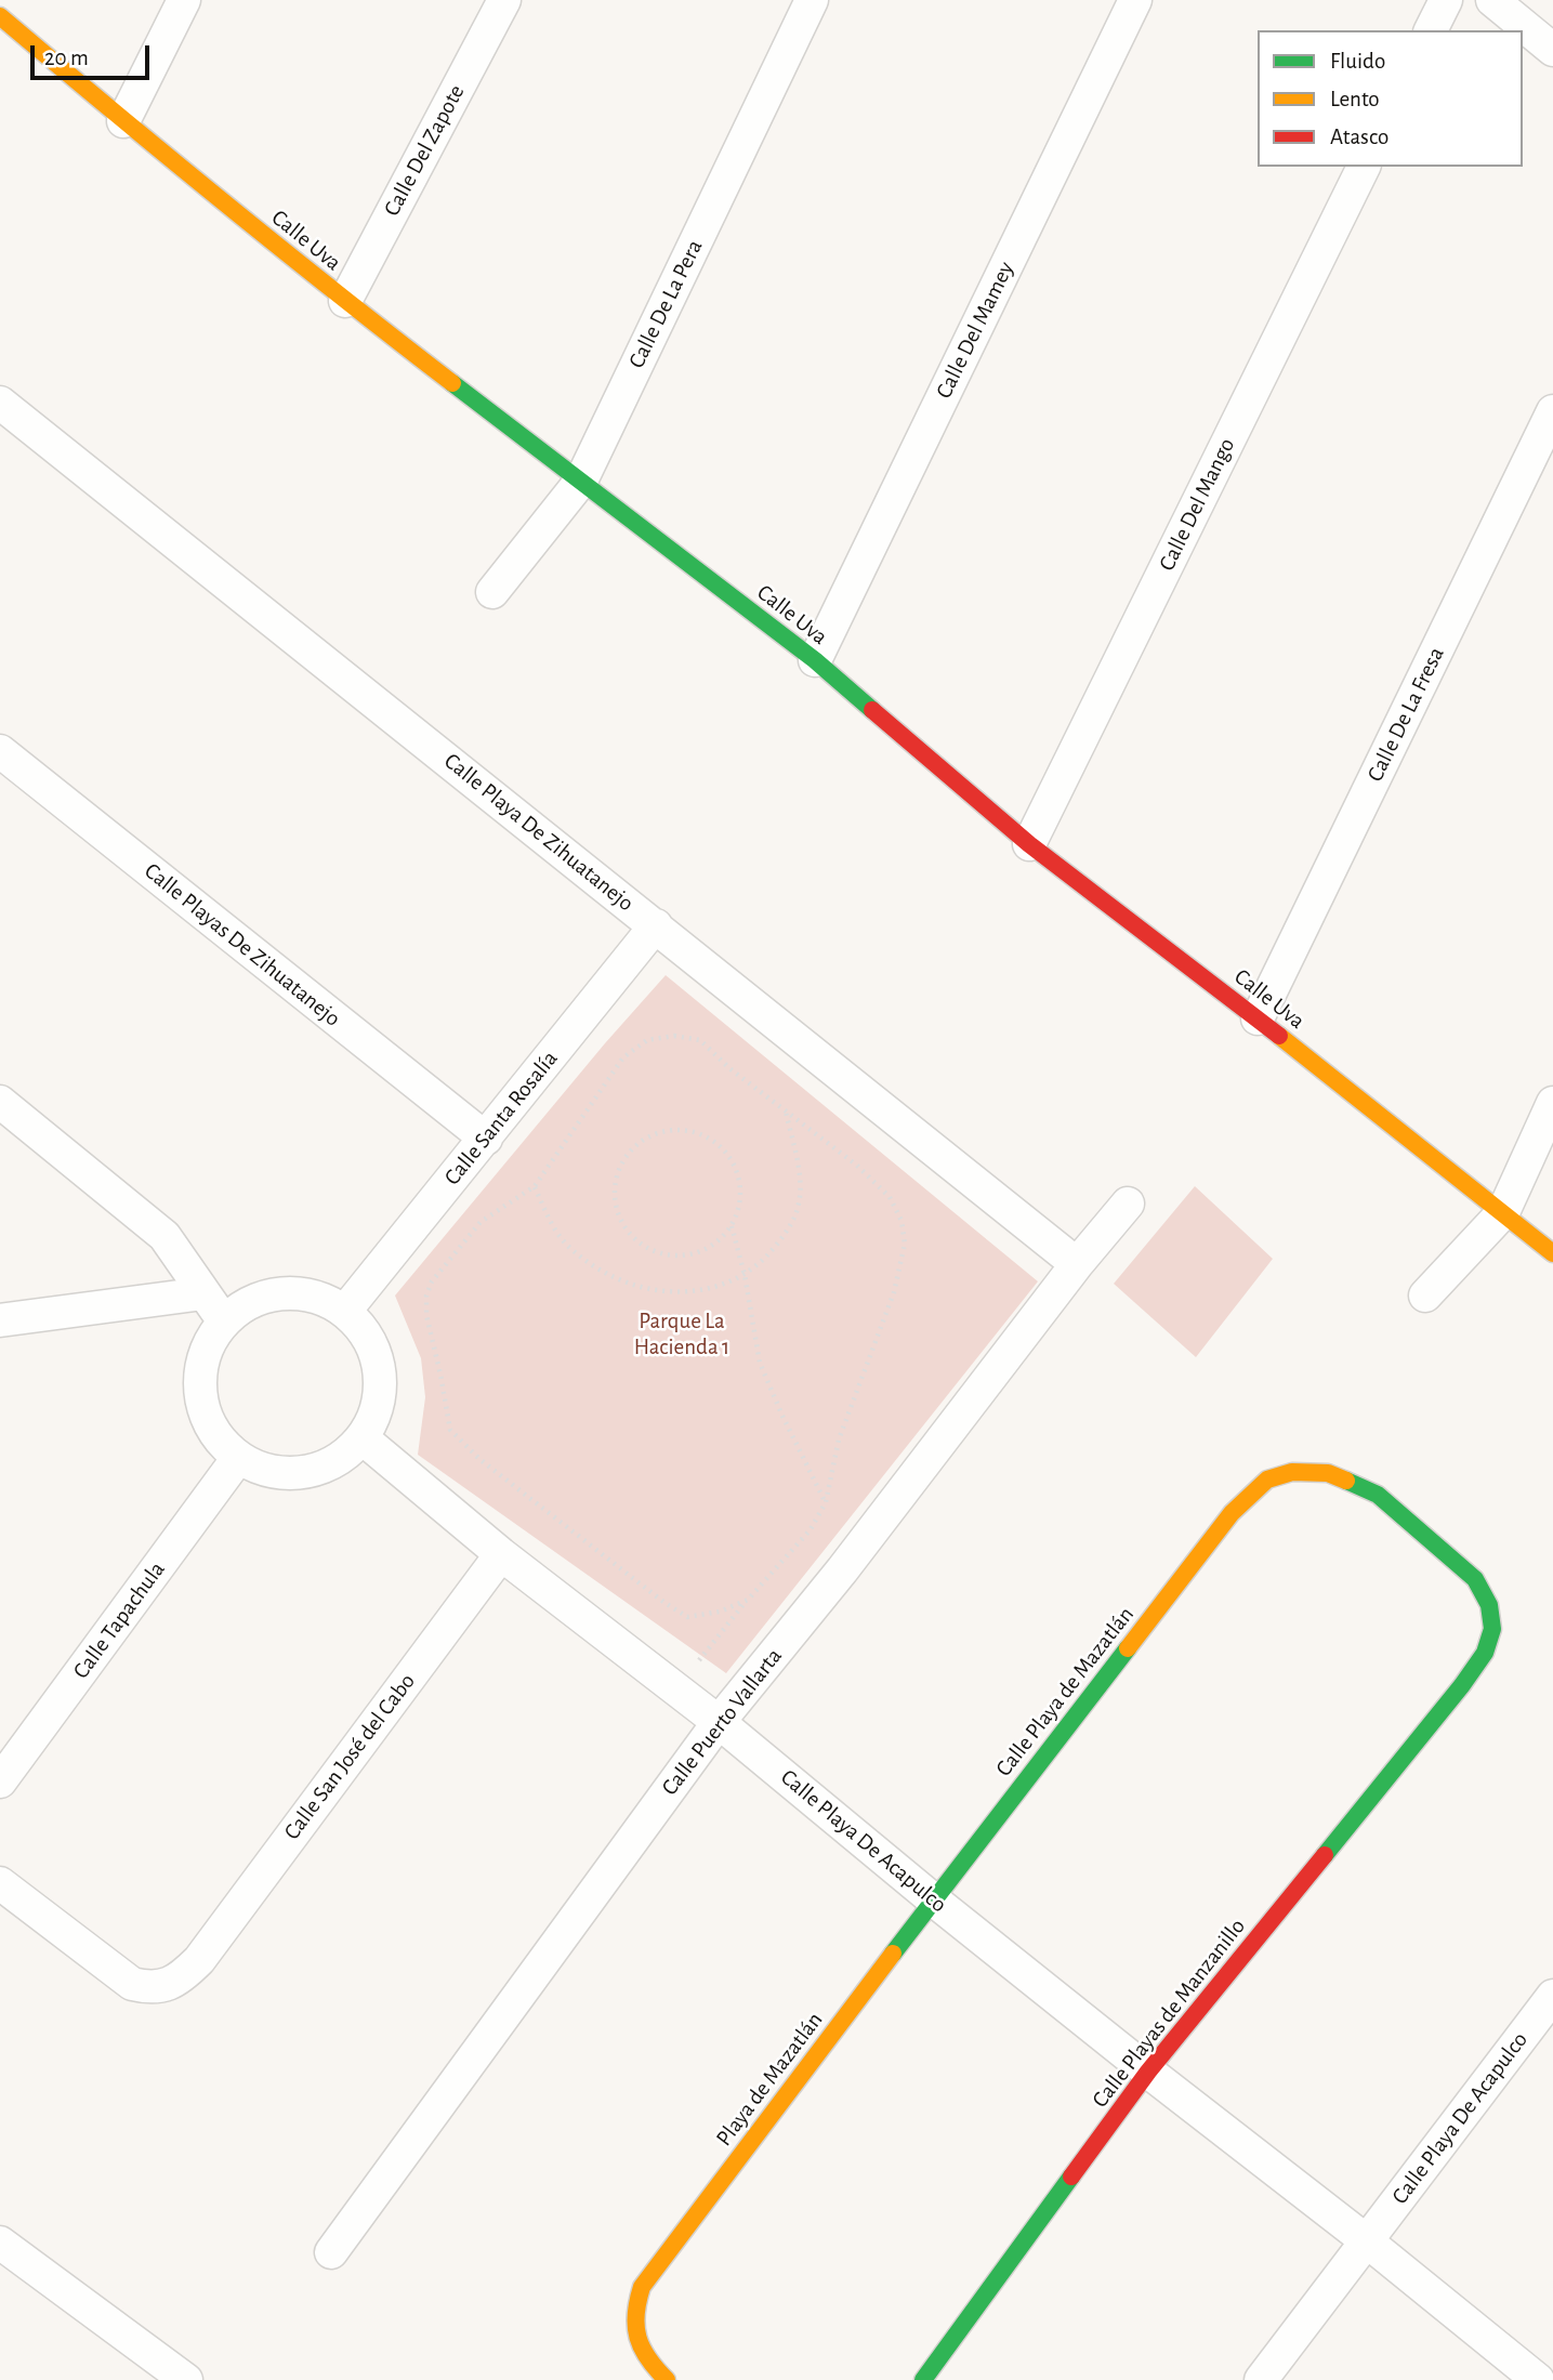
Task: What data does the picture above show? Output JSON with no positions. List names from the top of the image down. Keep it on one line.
{"streets":{"street":["Calle Del Zapote","Calle Uva","Calle De La Pera","Calle Del Mamey","Calle Del Mango","Calle De La Fresa","Calle Playa De Zihuatanejo","Calle Playas De Zihuatanejo","Calle Santa Rosalía","Calle Tapachula","Calle Playa de Mazatlán","Calle Puerto Vallarta","Calle San José del Cabo","Calle Playa De Acapulco","Calle Playas de Manzanillo","Playa de Mazatlán"]},"crossings":[["Calle Del Zapote","Calle Uva"],["Calle Uva","Calle De La Pera"],["Calle Uva","Calle Del Mamey"],["Calle Uva","Calle Del Mango"],["Calle Uva","Calle De La Fresa"],["Calle Playa De Zihuatanejo","Calle Santa Rosalía"],["Calle Playa De Zihuatanejo","Calle Puerto Vallarta"],["Calle Playas De Zihuatanejo","Calle Santa Rosalía"],["Calle Santa Rosalía","Calle Tapachula"],["Calle Santa Rosalía","Calle Playa De Acapulco"],["Calle Tapachula","Calle Playa De Acapulco"],["Calle Playa de Mazatlán","Calle Playa De Acapulco"],["Calle Playa de Mazatlán","Calle Playas de Manzanillo"],["Calle Playa de Mazatlán","Playa de Mazatlán"],["Calle Puerto Vallarta","Calle Playa De Acapulco"],["Calle San José del Cabo","Calle Playa De Acapulco"],["Calle Playa De Acapulco","Calle Playas de Manzanillo"],["Calle Playa De Acapulco","Playa de Mazatlán"]],"parks":["Parque La Hacienda 1"],"legend":["Fluido","Lento","Atasco"],"scale_bar":"20 m"}
